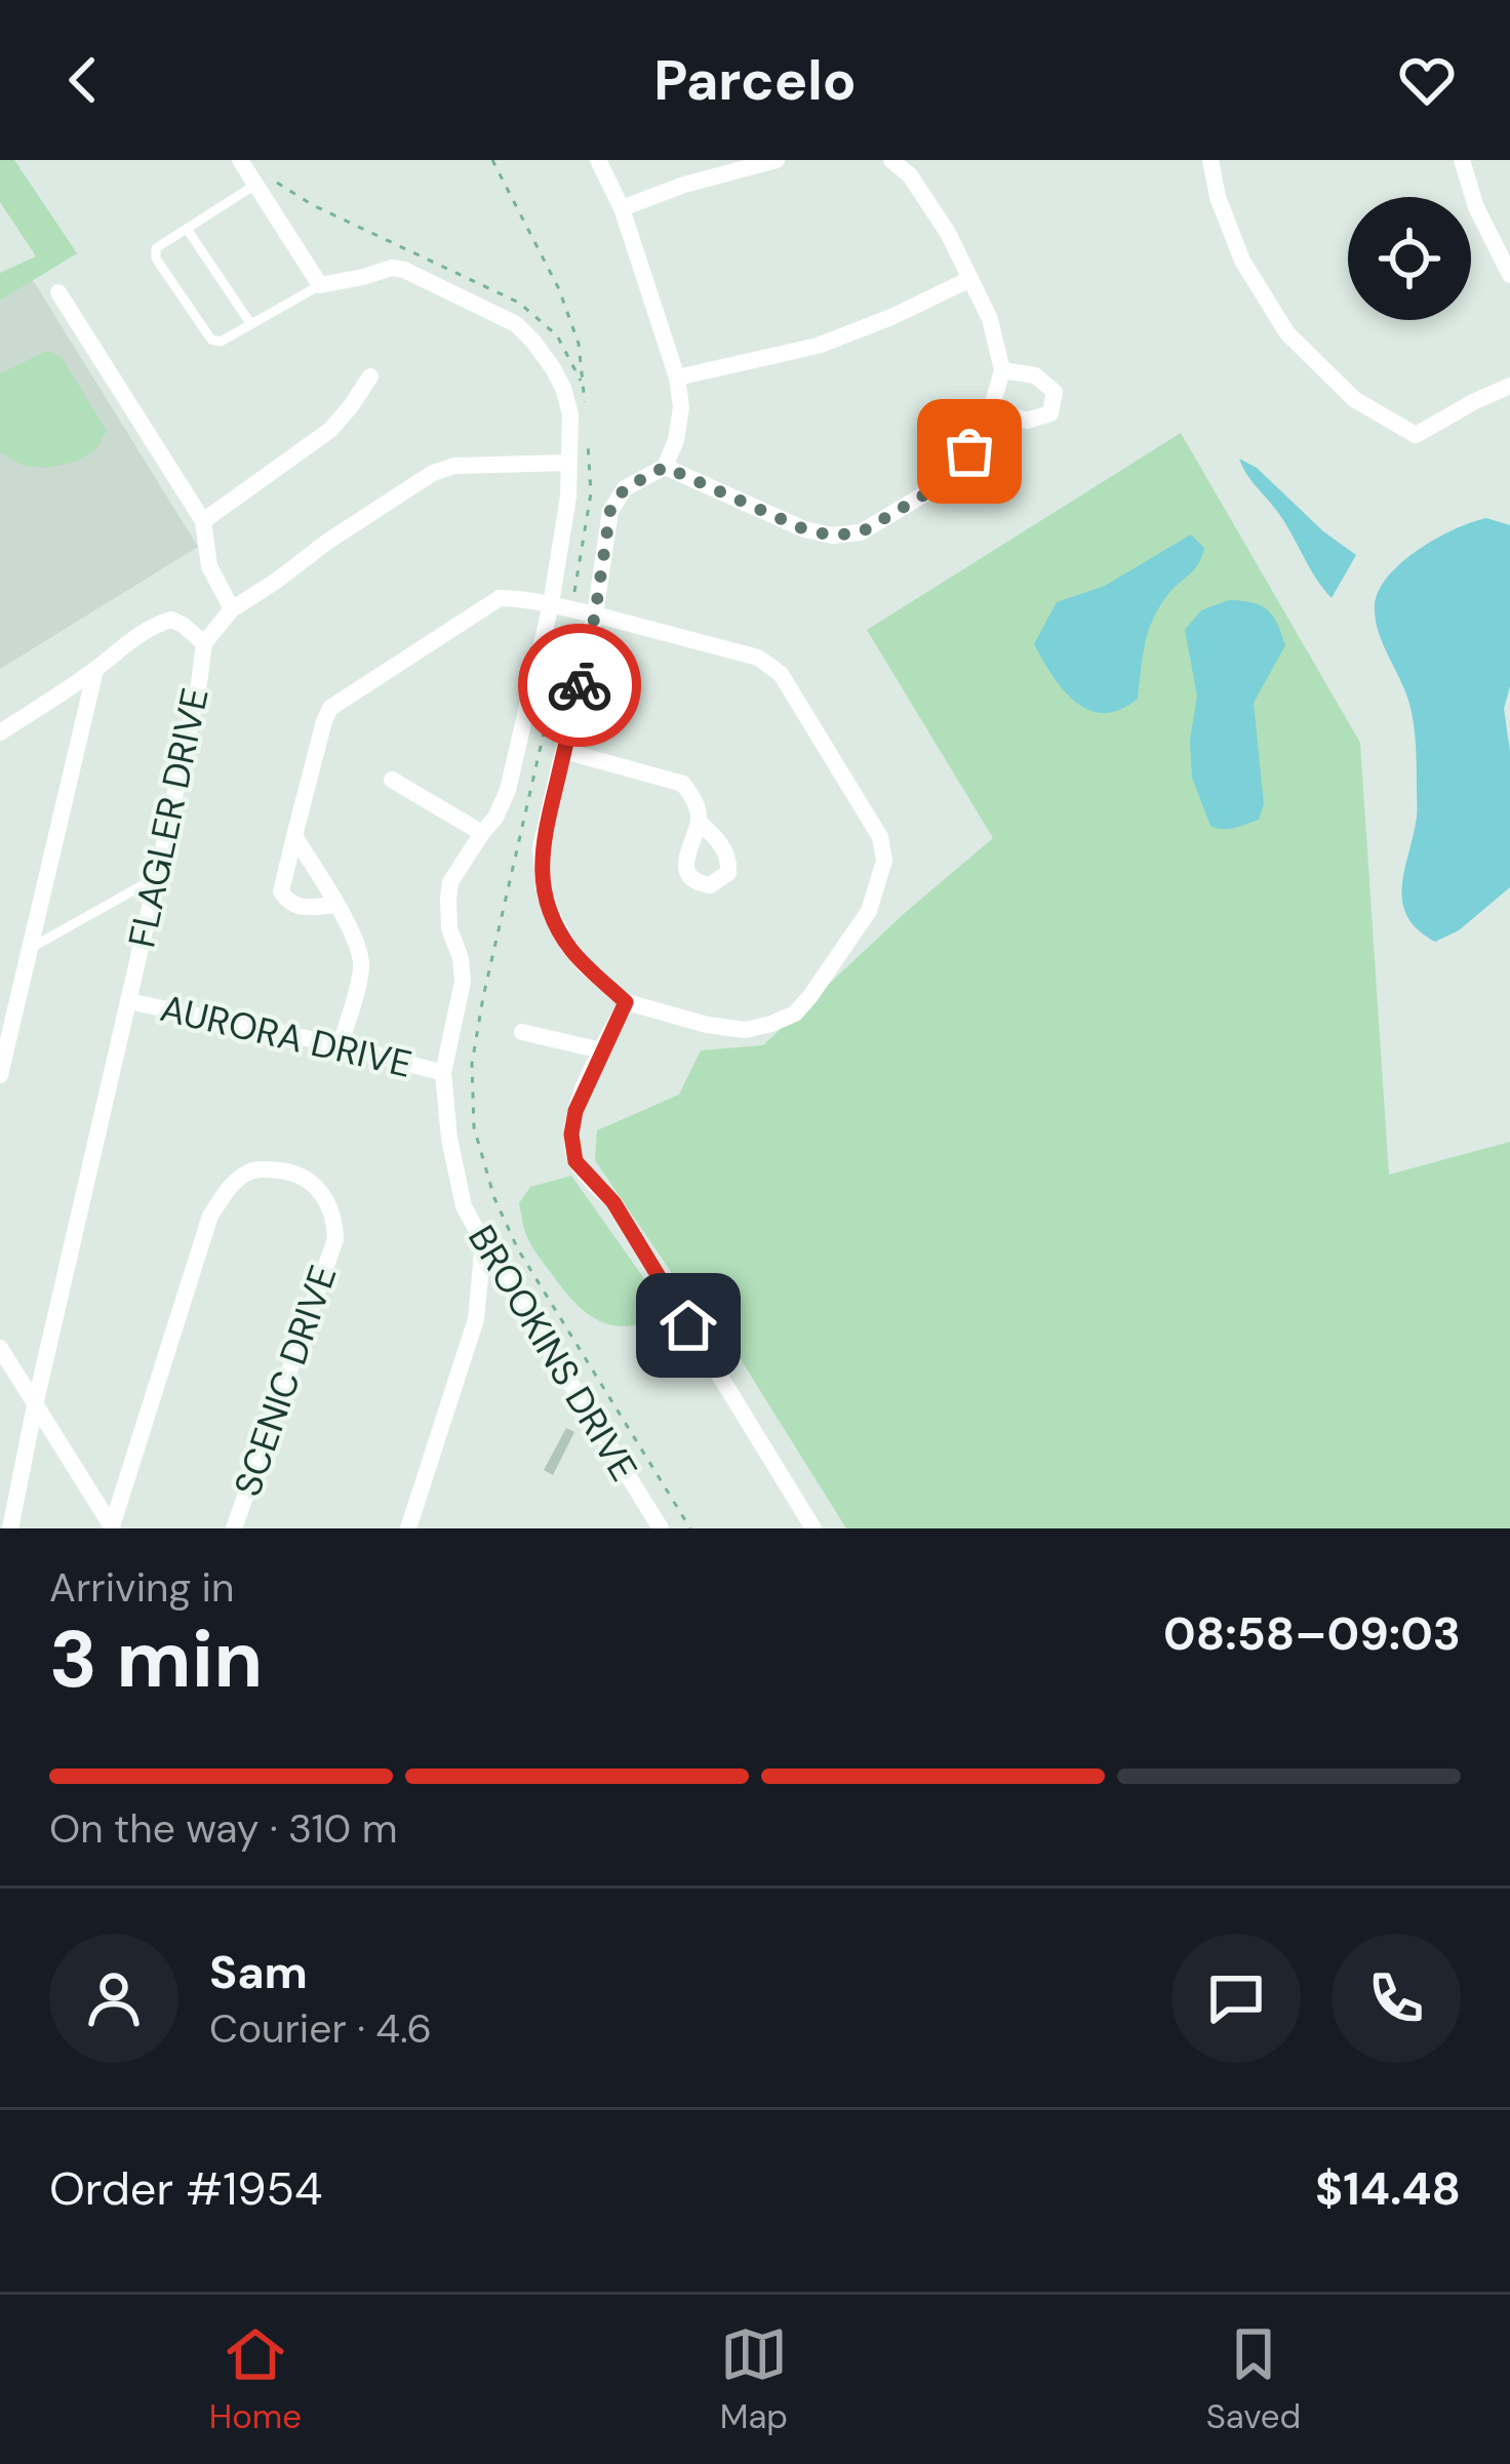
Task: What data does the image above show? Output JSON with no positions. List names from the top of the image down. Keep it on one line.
{"streets":{"street":["FLAGLER DRIVE","AURORA DRIVE","BROOKINS DRIVE","SCENIC DRIVE"]},"crossings":[["FLAGLER DRIVE","AURORA DRIVE"],["FLAGLER DRIVE","BROOKINS DRIVE"],["AURORA DRIVE","BROOKINS DRIVE"]],"page":{"header":"Parcelo","heading":["3 min","Arriving in","08:58–09:03"],"panel":["Sam","Courier · 4.6","Order #1954","$14.48"],"bar":"On the way · 310 m","tabs":["Home","Map","Saved"]}}
